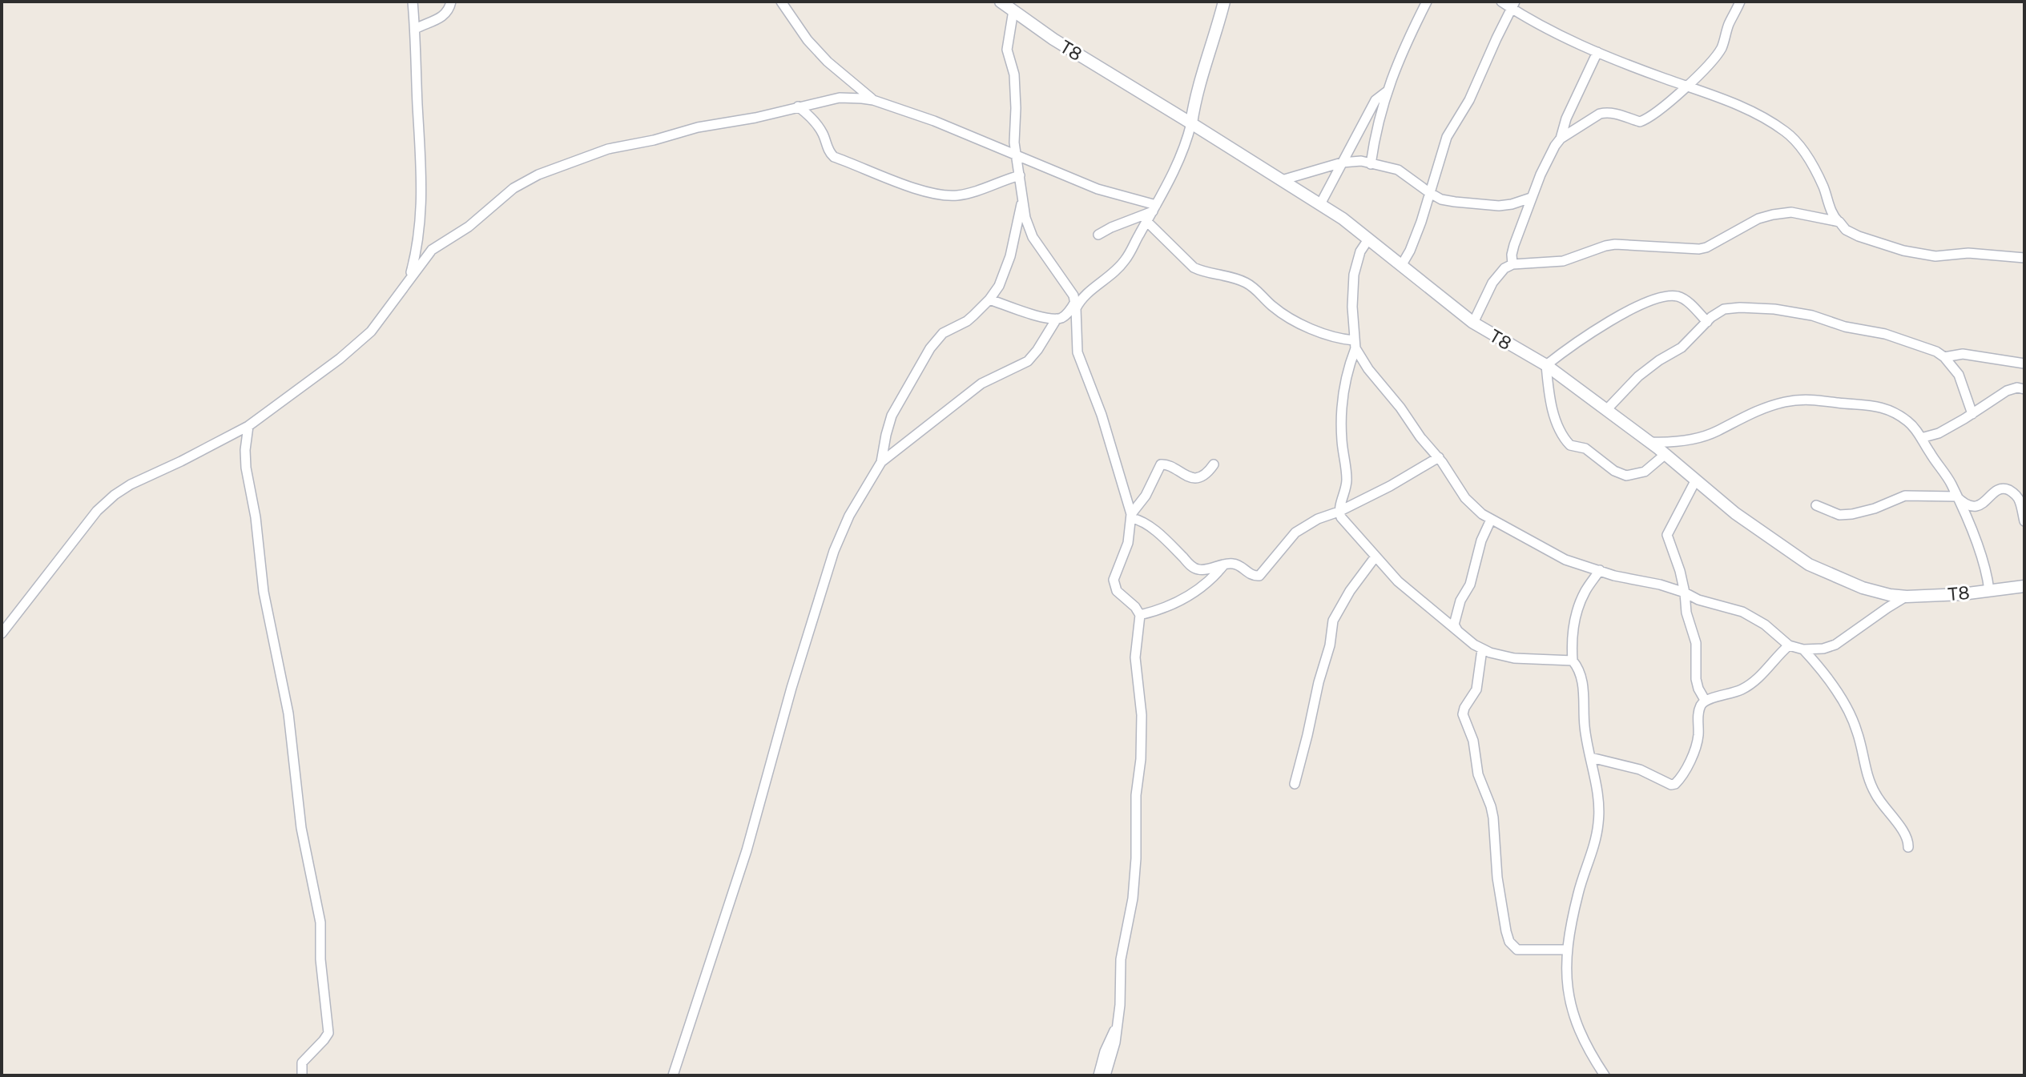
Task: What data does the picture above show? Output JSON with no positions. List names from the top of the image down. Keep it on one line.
{"streets":{"street":["T8"]}}
